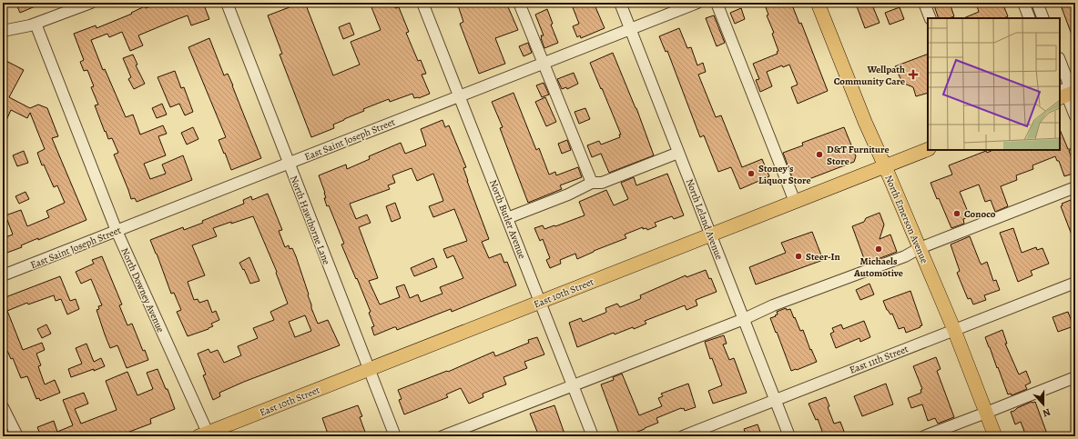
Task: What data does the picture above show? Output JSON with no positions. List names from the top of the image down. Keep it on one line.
{"streets":{"main road":["North Emerson Avenue","East 10th Street"],"street":["East Saint Joseph Street","North Butler Avenue","North Leland Avenue","North Hawthorne Lane","North Downey Avenue","East 11th Street"]},"crossings":[["East Saint Joseph Street","North Butler Avenue"],["East Saint Joseph Street","North Leland Avenue"],["East Saint Joseph Street","North Hawthorne Lane"],["East Saint Joseph Street","North Downey Avenue"],["North Butler Avenue","East 10th Street"],["North Leland Avenue","East 10th Street"],["North Leland Avenue","East 11th Street"],["North Emerson Avenue","East 10th Street"],["North Emerson Avenue","East 11th Street"],["North Hawthorne Lane","East 10th Street"],["North Downey Avenue","East 10th Street"]],"places":{"health":["Wellpath Community Care"],"other":["D&T Furniture Store","Stoney's Liquor Store","Conoco","Michaels Automotive","Steer-In"]},"north":"bottom"}
